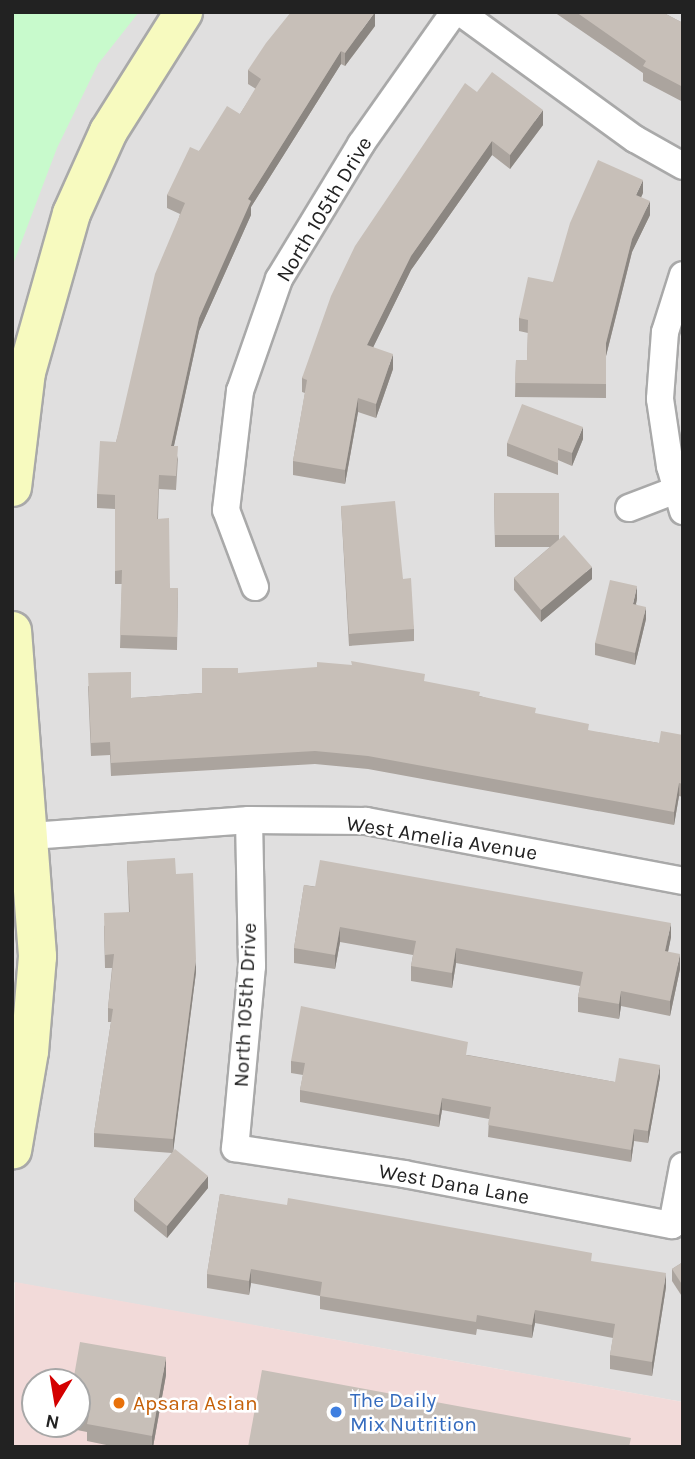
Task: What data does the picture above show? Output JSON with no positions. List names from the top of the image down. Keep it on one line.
{"streets":{"street":["North 105th Drive","West Amelia Avenue","West Dana Lane"]},"crossings":[["North 105th Drive","West Amelia Avenue"],["North 105th Drive","West Dana Lane"]],"places":["Apsara Asian","The Daily Mix Nutrition"],"north":"bottom"}
